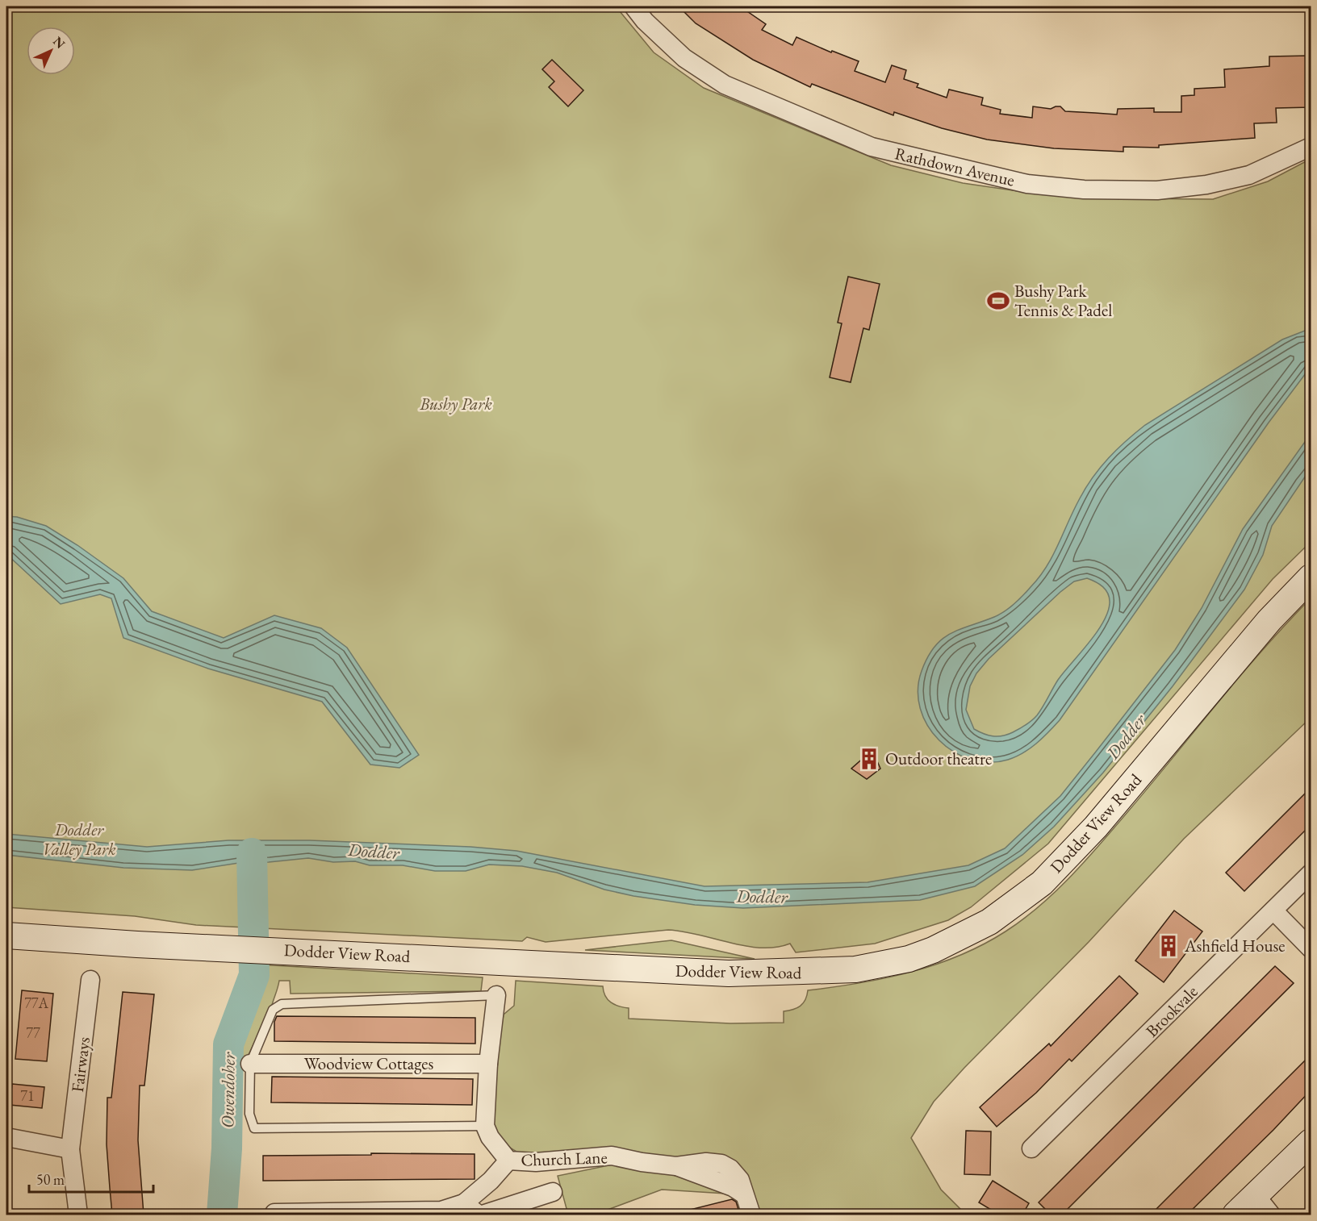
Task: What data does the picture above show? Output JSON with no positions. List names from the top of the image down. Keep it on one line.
{"streets":{"main road":["Dodder View Road"],"street":["Rathdown Avenue","Brookvale","Woodview Cottages","Fairways","Church Lane"]},"water":["Dodder","Owendoher"],"parks":["Bushy Park","Dodder Valley Park"],"places":{"sports":["Bushy Park Tennis & Padel"],"building":["Outdoor theatre","Ashfield House"]},"house_numbers":["77A","77","71"],"scale_bar":"50 m","north":"top right"}
